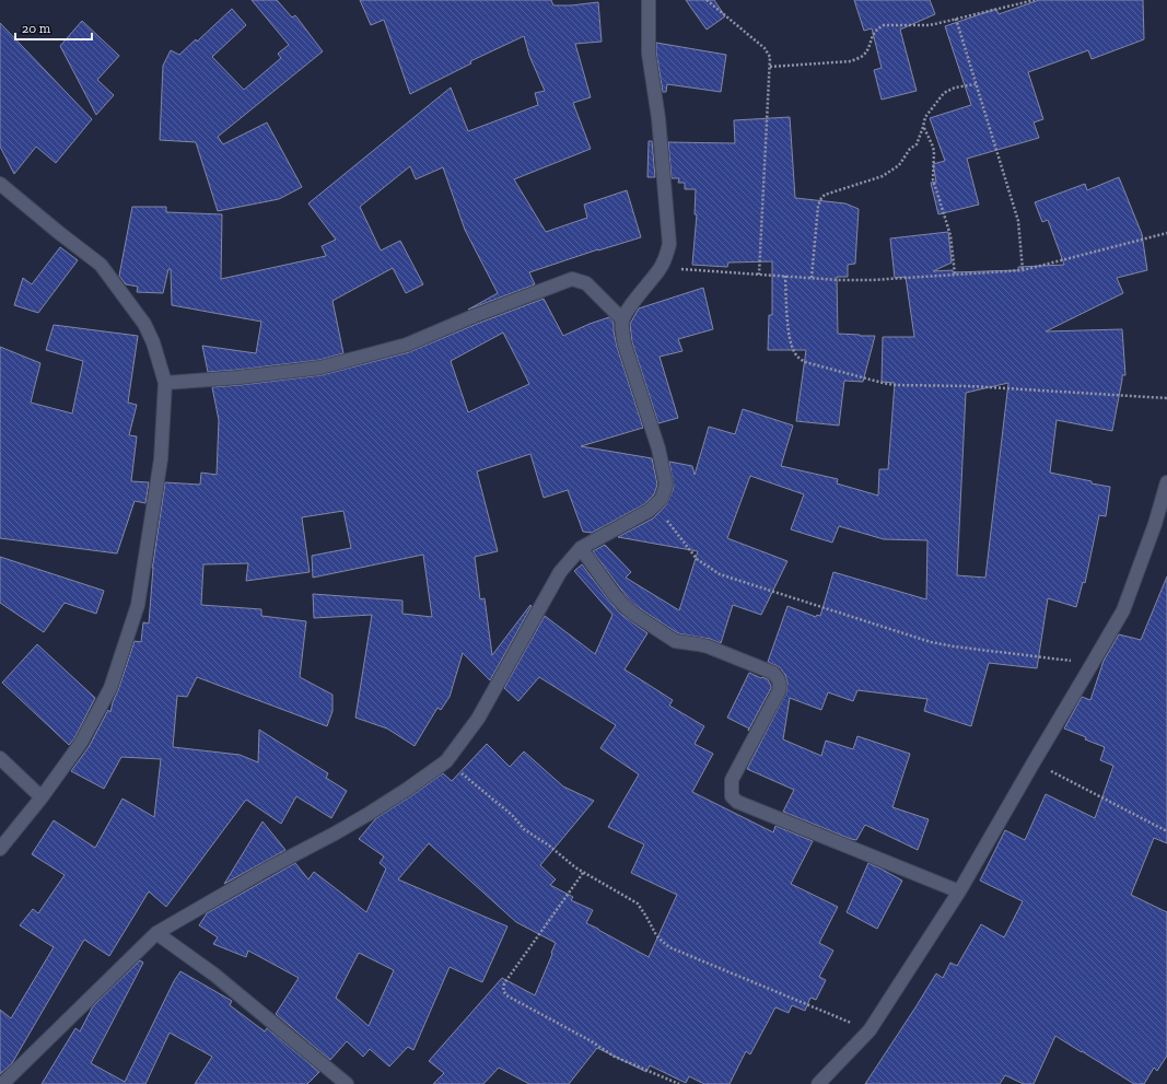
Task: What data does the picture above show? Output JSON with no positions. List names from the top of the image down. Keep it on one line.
{"scale_bar":"20 m"}
